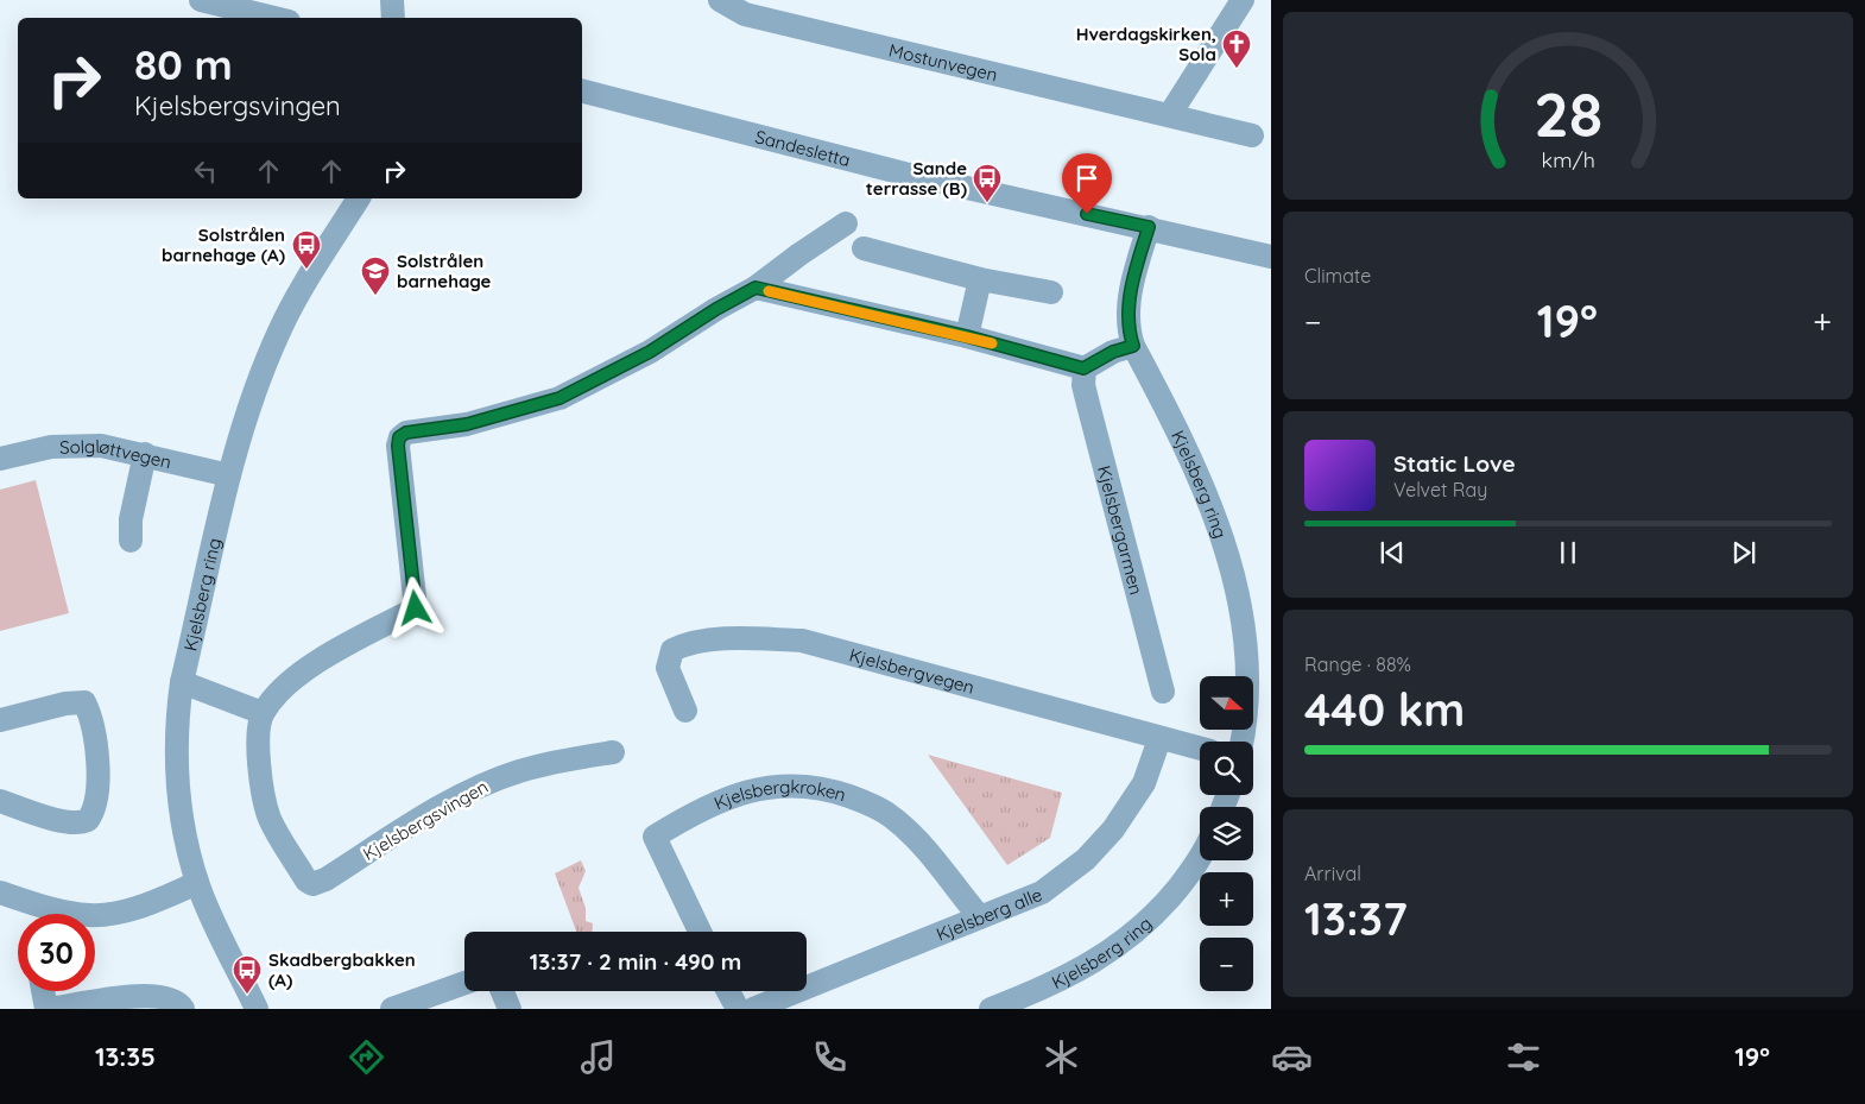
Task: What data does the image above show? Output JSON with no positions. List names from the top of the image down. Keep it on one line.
{"streets":{"street":["Mostunvegen","Sandesletta","Solgløttvegen","Kjelsberg ring","Kjelsbergarmen","Kjelsbergvegen","Kjelsbergkroken","Kjelsbergsvingen","Kjelsberg alle"]},"crossings":[["Sandesletta","Kjelsberg ring"],["Solgløttvegen","Kjelsberg ring"],["Kjelsbergvegen","Kjelsberg alle"],["Kjelsbergkroken","Kjelsberg alle"]],"places":{"church":["Hverdagskirken, Sola"],"bus stop":["Sande terrasse (B)","Solstrålen barnehage (A)","Skadbergbakken (A)"],"school or university":["Solstrålen barnehage"]},"north":"right","page":{"turn":["80 m","Kjelsbergsvingen"],"tile":["Climate",["Range · 88%","440 km"],["Arrival","13:37"]],"heat":["−","19°","+"],"song":["Static Love","Velvet Ray"],"map_buttons":["+","−"],"limit":"30","trip":"13:37 · 2 min · 490 m","tabs":["13:35","19°"],"gauge":["28","km/h"]}}
